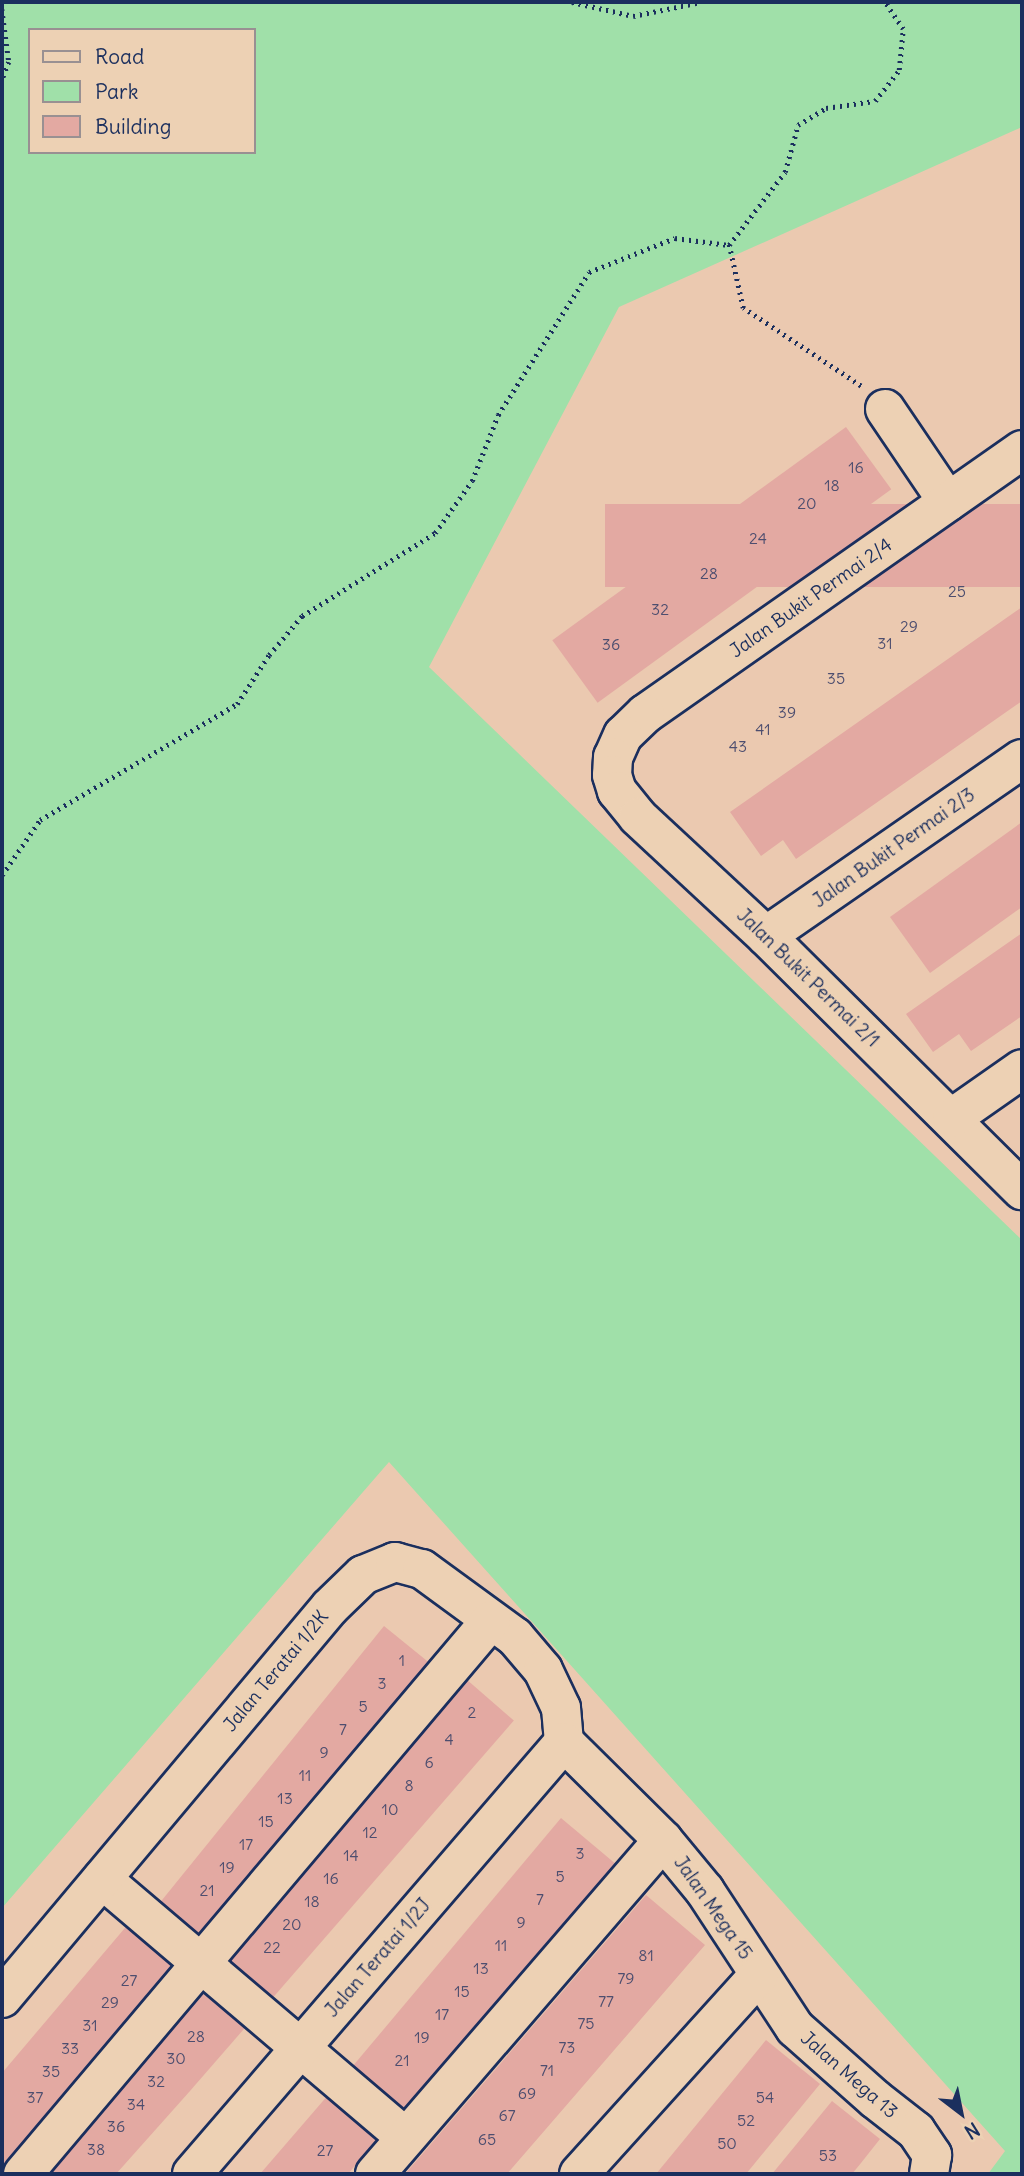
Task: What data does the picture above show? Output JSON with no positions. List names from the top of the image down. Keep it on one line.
{"streets":{"street":["Jalan Bukit Permai 2/4","Jalan Bukit Permai 2/3","Jalan Bukit Permai 2/1","Jalan Teratai 1/2K","Jalan Mega 15","Jalan Teratai 1/2J","Jalan Mega 13"]},"crossings":[["Jalan Bukit Permai 2/4","Jalan Bukit Permai 2/1"],["Jalan Bukit Permai 2/3","Jalan Bukit Permai 2/1"],["Jalan Teratai 1/2K","Jalan Mega 15"],["Jalan Teratai 1/2K","Jalan Teratai 1/2J"],["Jalan Mega 15","Jalan Teratai 1/2J"],["Jalan Mega 15","Jalan Mega 13"]],"house_numbers":["16","18","20","24","28","25","32","29","31","36","35","39","41","43","1","3","5","2","7","4","9","6","11","8","13","10","15","12","17","3","14","19","5","16","21","7","18","9","20","11","22","81","13","79","27","15","77","29","17","75","31","28","19","73","33","30","21","71","35","32","69","37","54","34","67","52","36","65","50","38","27","53"],"legend":["Road","Park","Building"],"north":"bottom right"}
